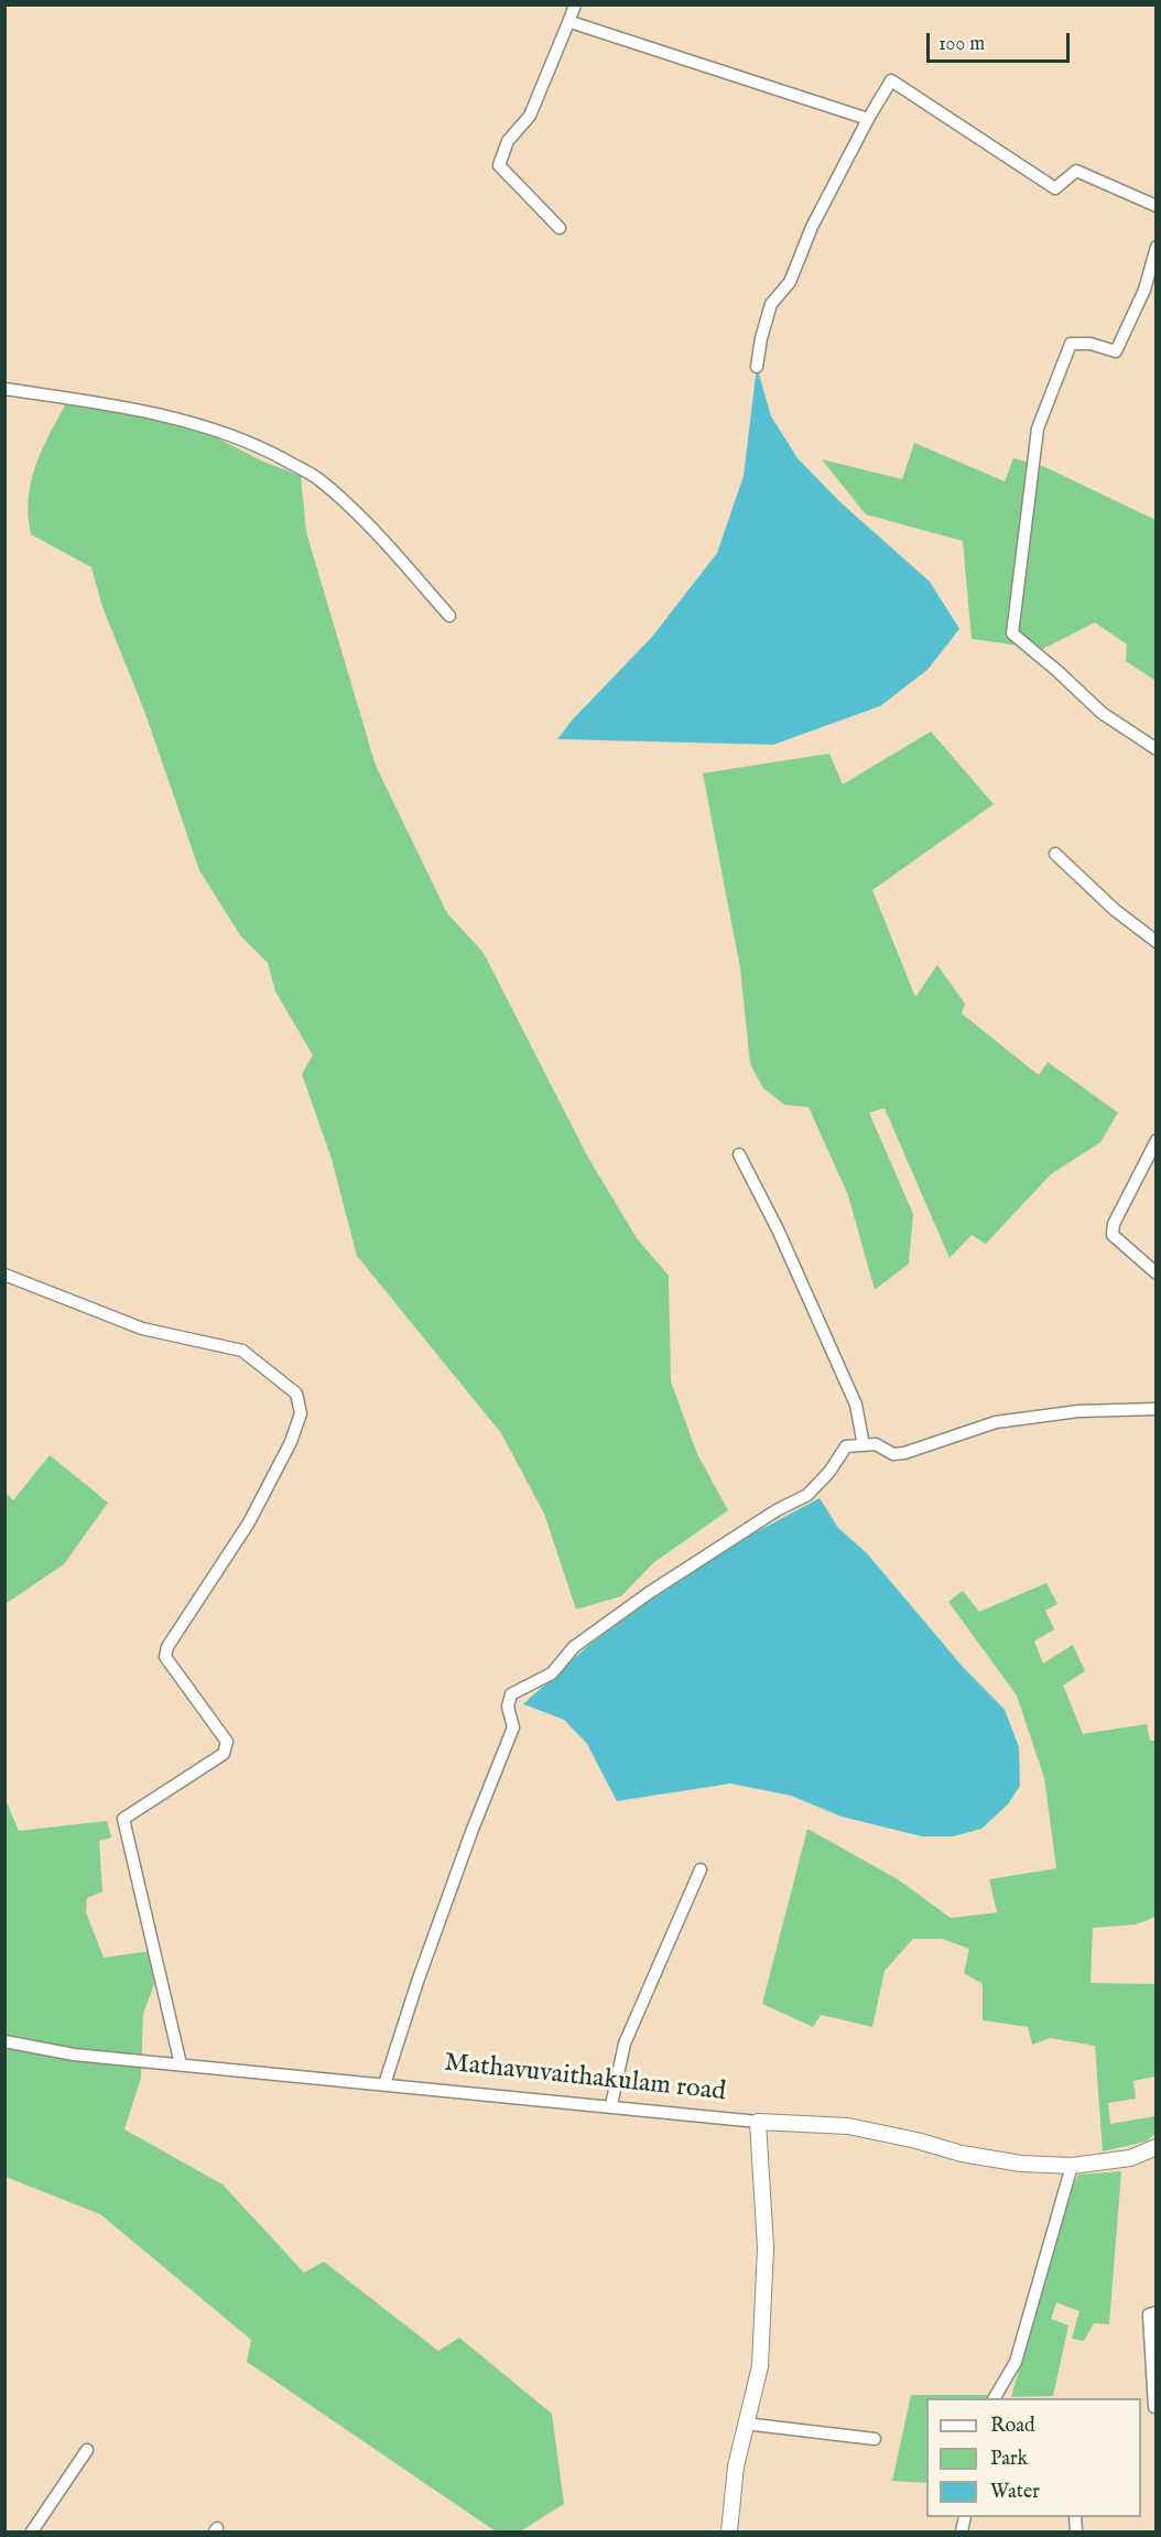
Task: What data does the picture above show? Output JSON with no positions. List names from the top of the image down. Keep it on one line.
{"streets":{"street":["Mathavuvaithakulam road"]},"legend":["Road","Park","Water"],"scale_bar":"100 m"}
